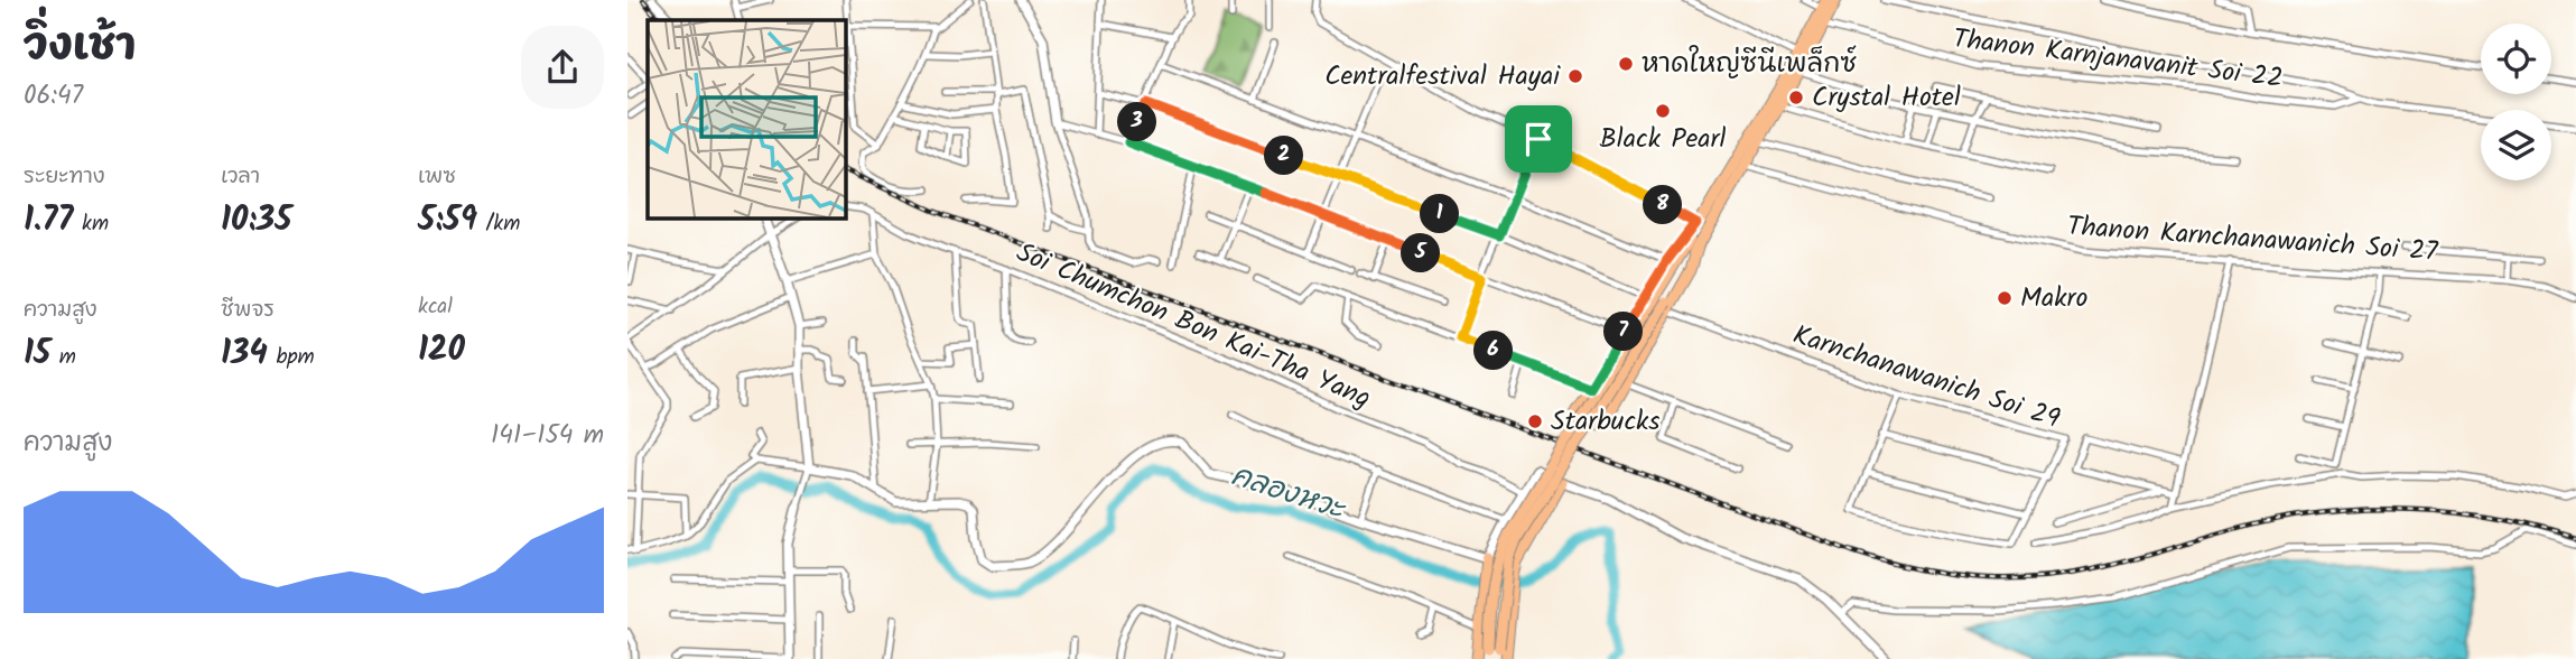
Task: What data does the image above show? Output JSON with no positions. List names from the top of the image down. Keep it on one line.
{"streets":{"street":["Thanon Karnjanavanit Soi 22","Thanon Karnchanawanich Soi 27","Soi Chumchon Bon Kai-Tha Yang","Karnchanawanich Soi 29"]},"water":["คลองหวะ"],"places":["หาดใหญ่ซีนีเพล็กซ์","Centralfestival Hayai","Crystal Hotel","Black Pearl","Makro","Starbucks"],"page":{"heading":["วิ่งเช้า","06:47"],"pins":["3","2","8","1","5","7","6"],"stats":[["ระยะทาง","1.77 km"],["เวลา","10:35"],["เพซ","5:59 /km"],["ความสูง","15 m"],["ชีพจร","134 bpm"],["kcal","120"]],"chart":["ความสูง","141–154 m"]}}
